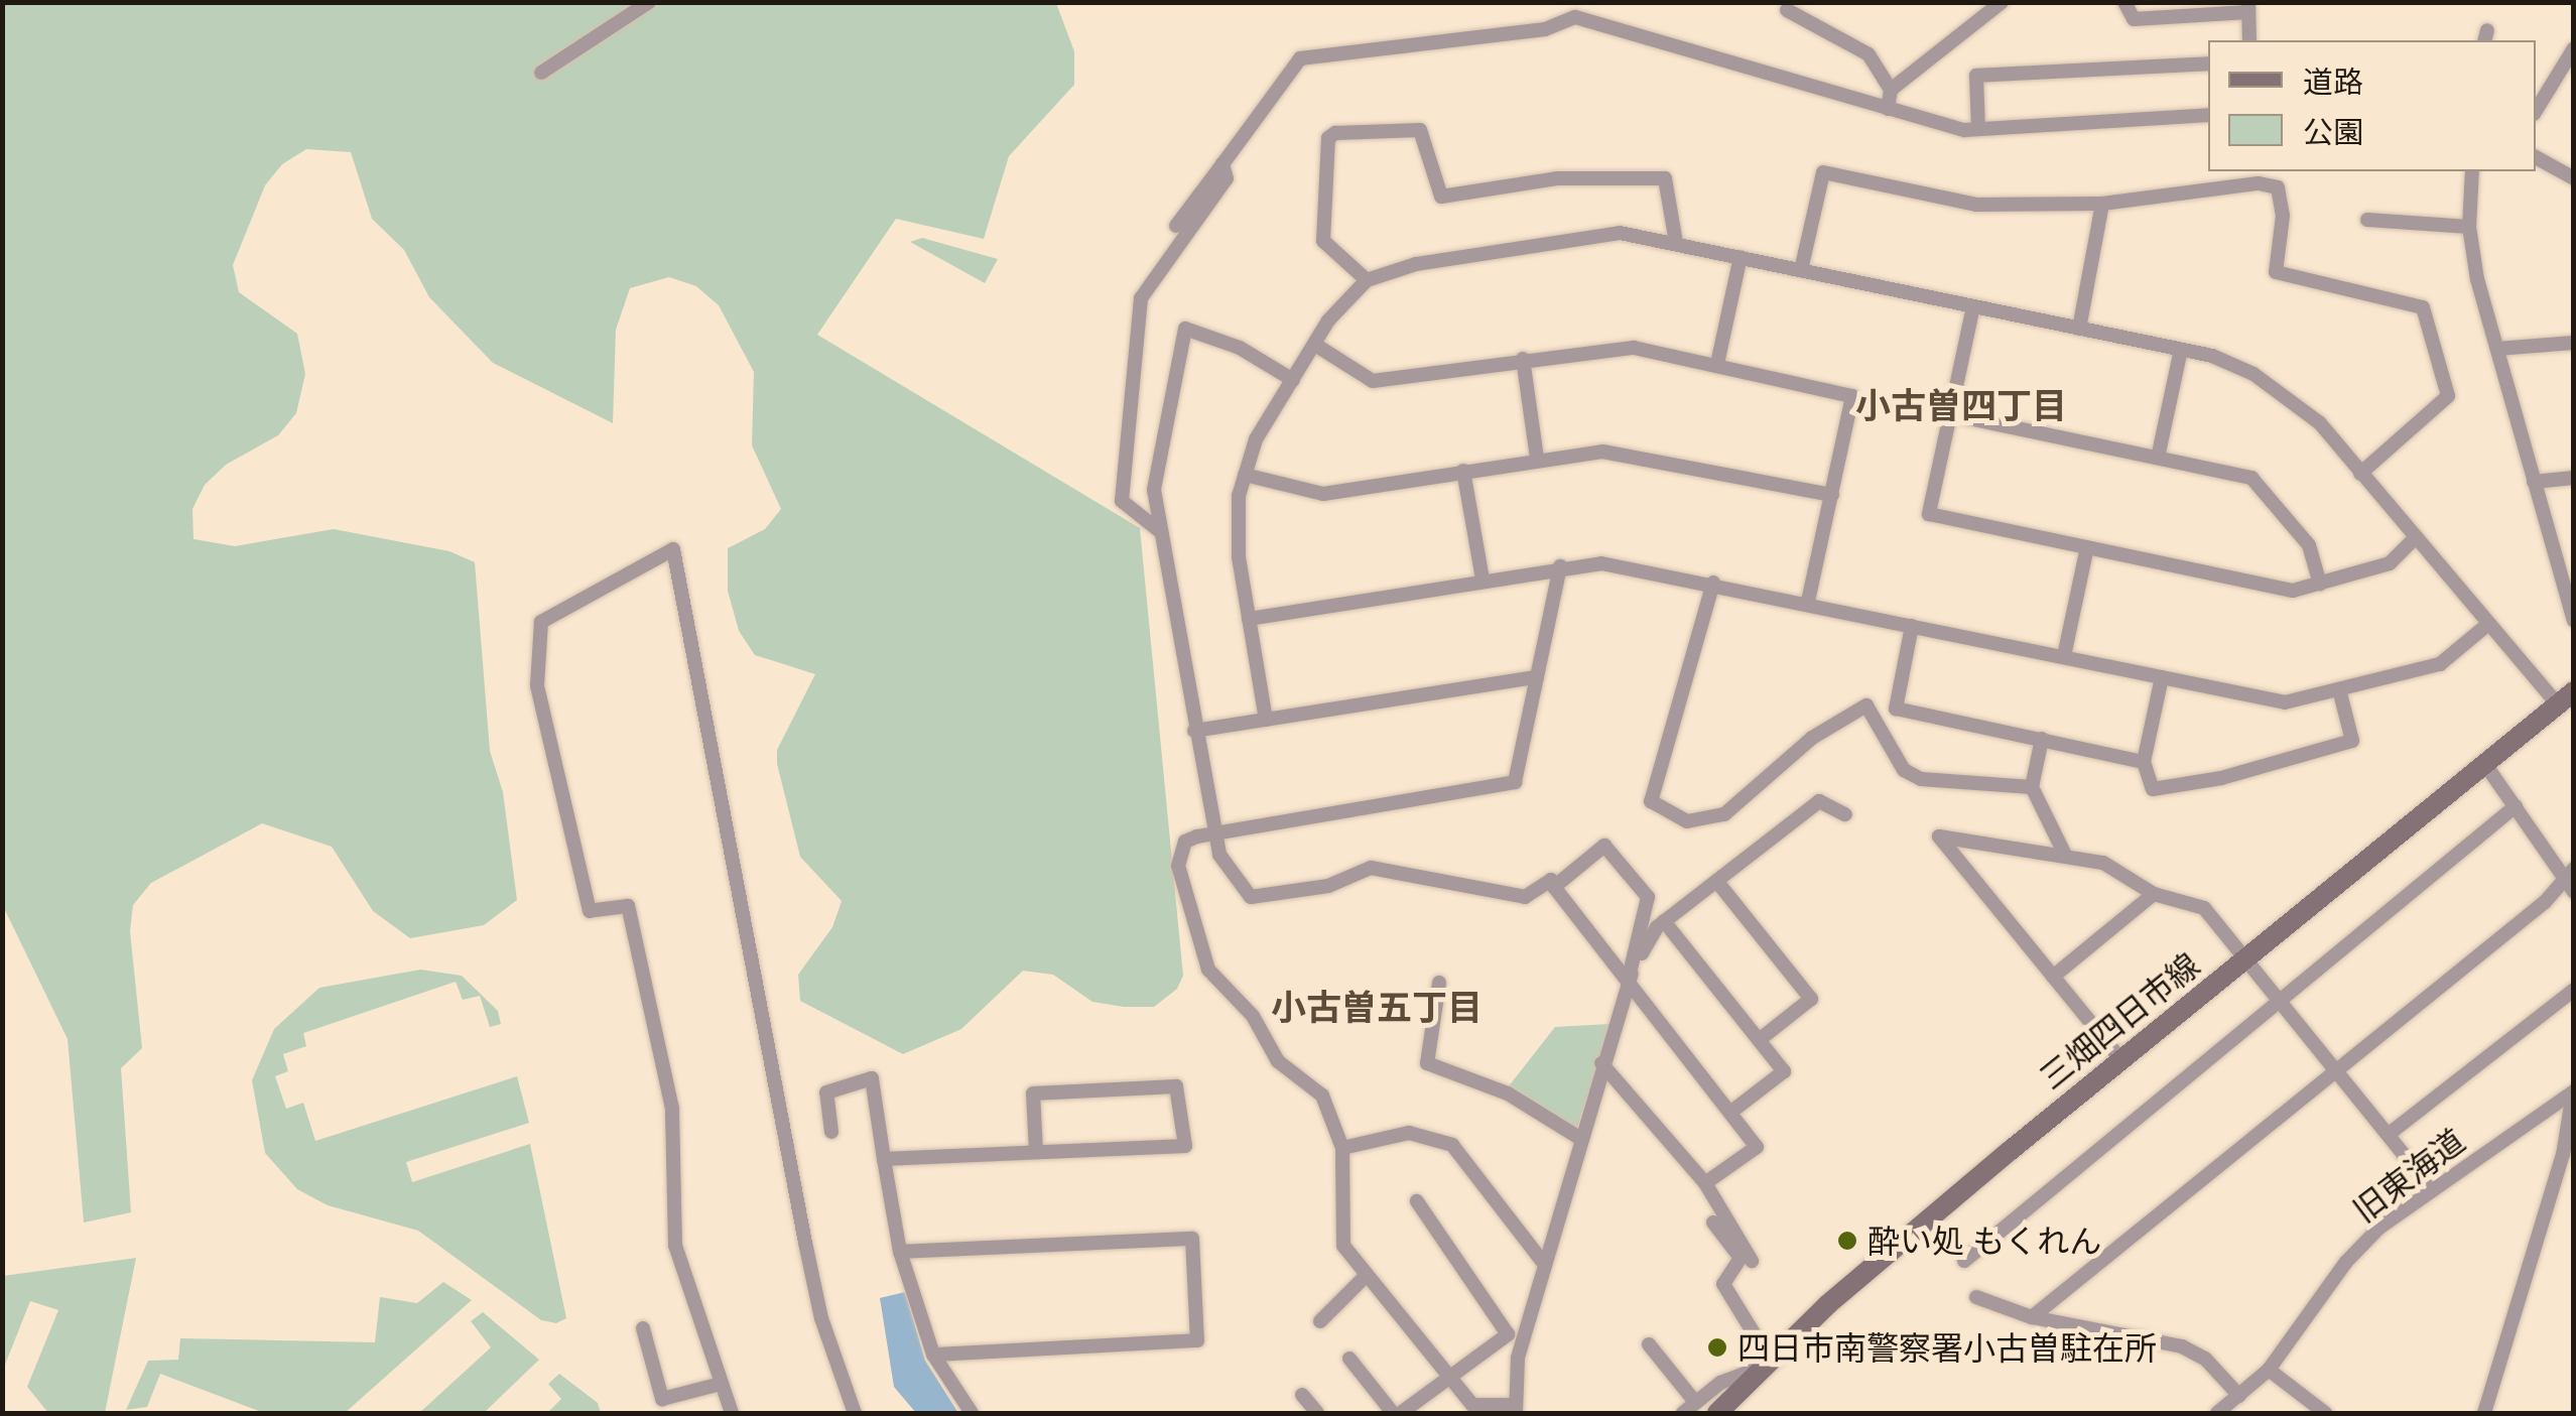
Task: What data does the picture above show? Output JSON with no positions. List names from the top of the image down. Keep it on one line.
{"streets":{"main road":["三畑四日市線"],"street":["旧東海道"]},"districts":["小古曽四丁目","小古曽五丁目"],"places":["酔い処 もくれん","四日市南警察署小古曽駐在所"],"legend":["道路","公園"]}
